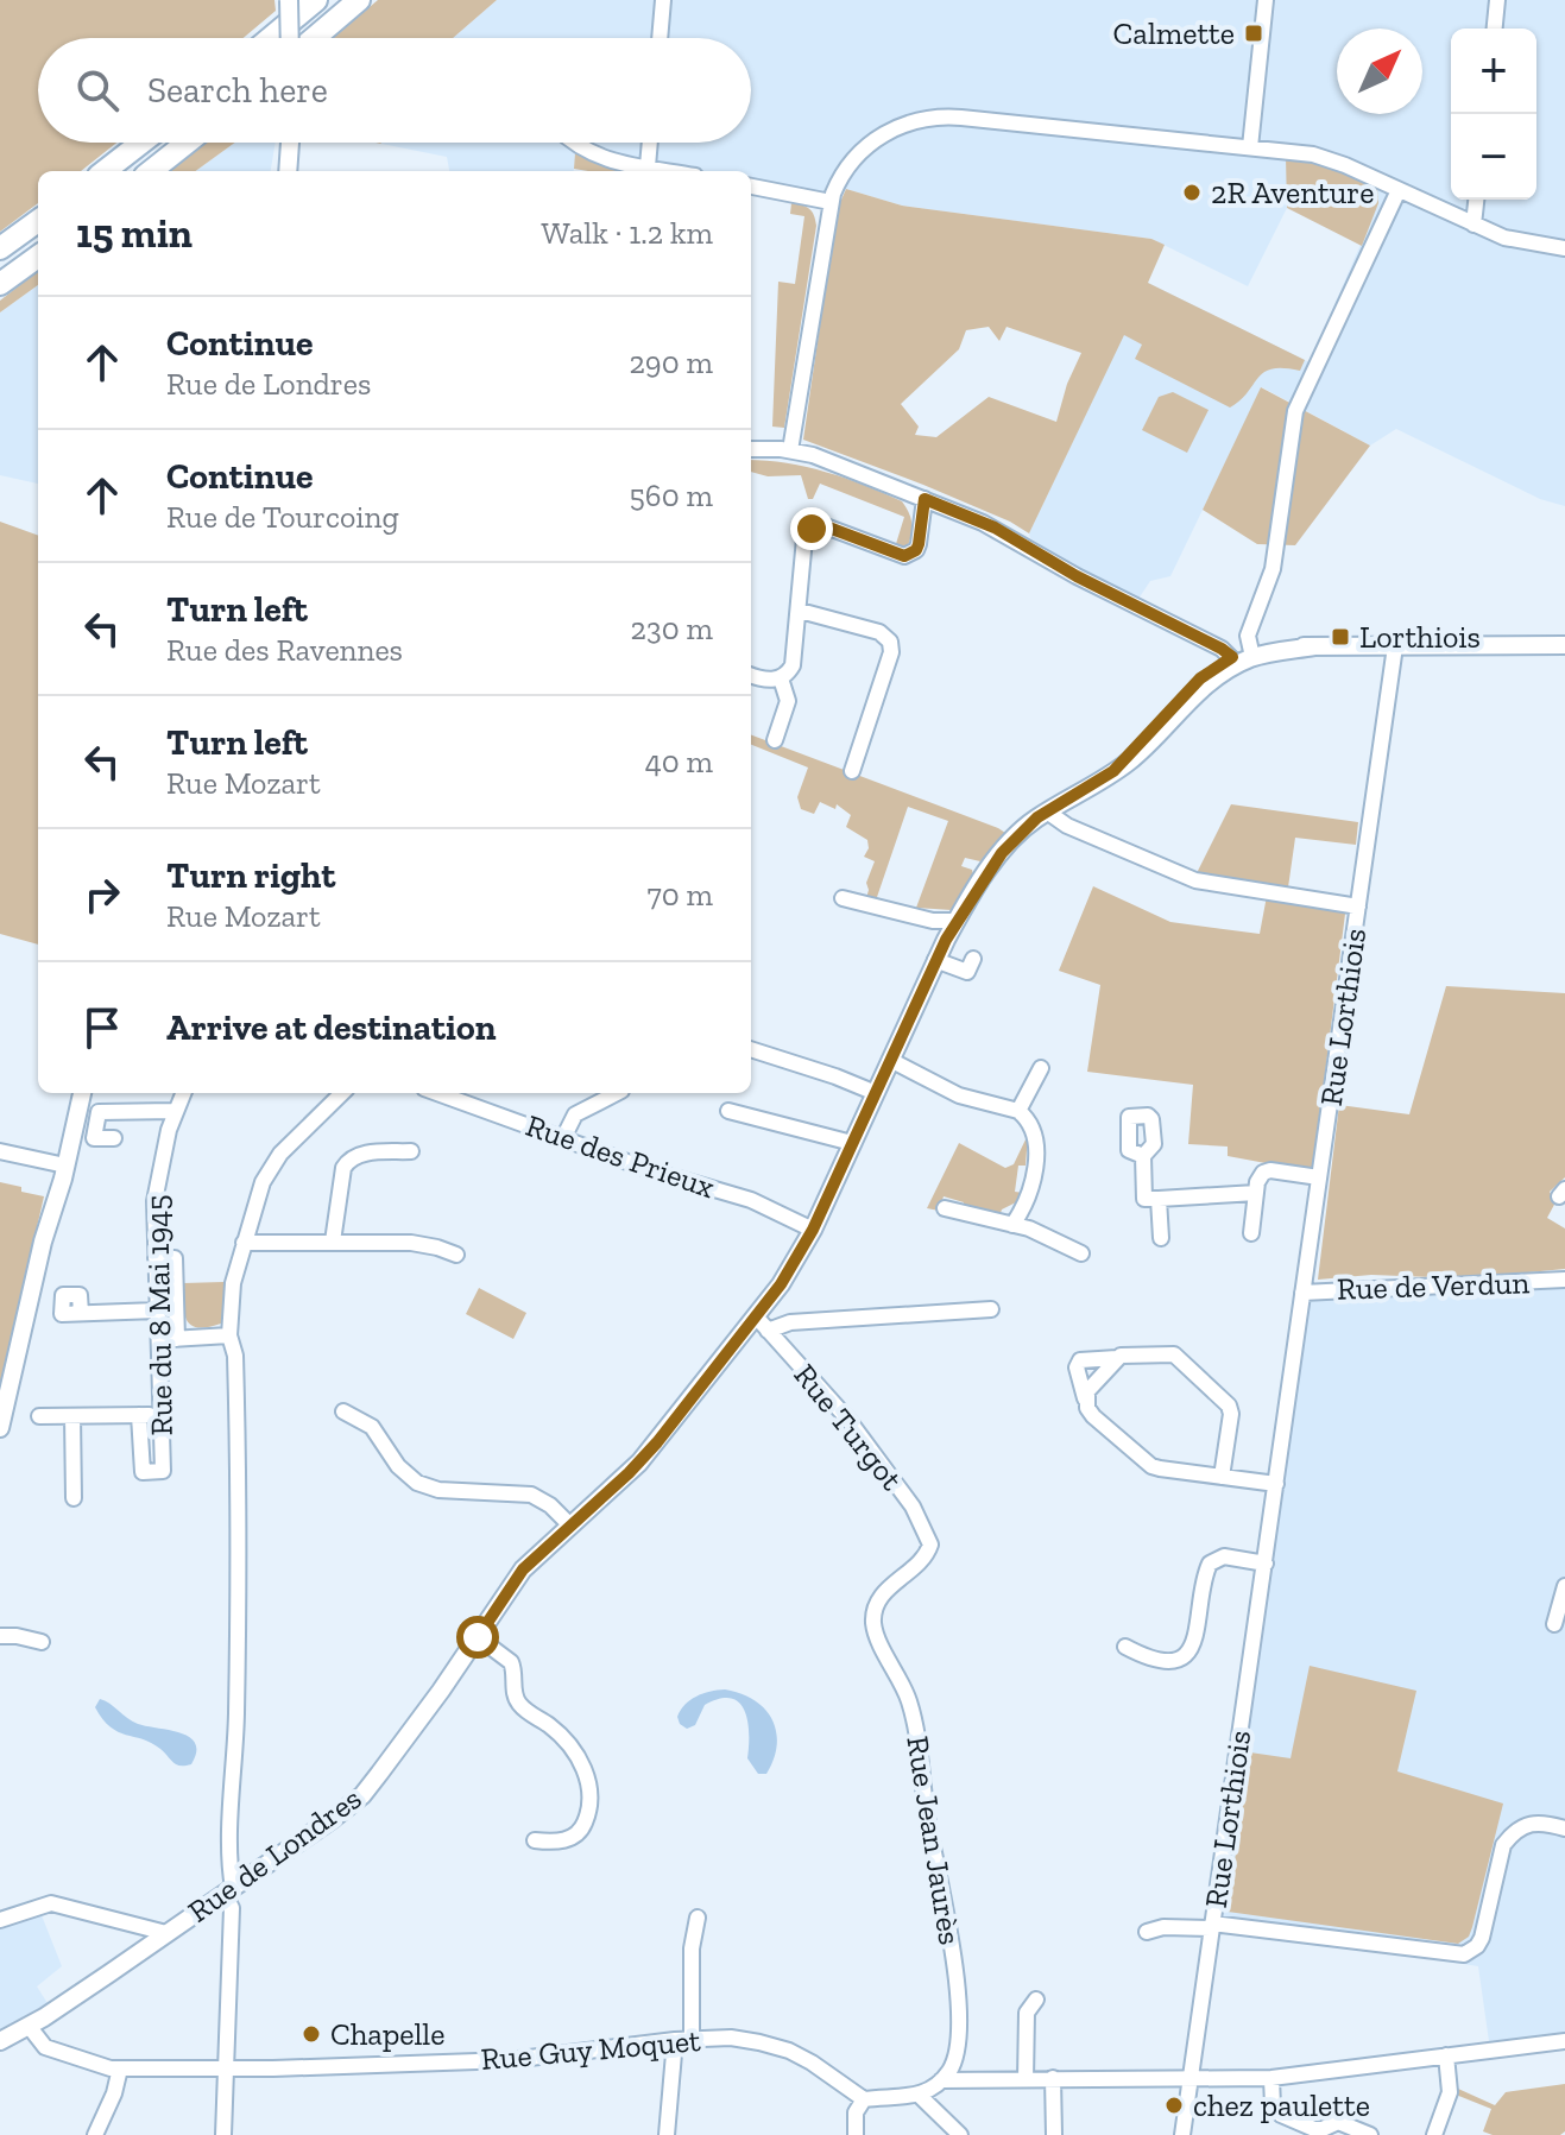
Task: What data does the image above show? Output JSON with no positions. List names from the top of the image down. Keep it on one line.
{"streets":{"main road":["Rue de Londres"],"street":["Rue Lorthiois","Rue des Prieux","Rue de Verdun","Rue du 8 Mai 1945","Rue Turgot","Rue Jean Jaurès","Rue Guy Moquet"]},"crossings":[["Rue Lorthiois","Rue de Verdun"],["Rue des Prieux","Rue de Londres"],["Rue Turgot","Rue Jean Jaurès"],["Rue Turgot","Rue de Londres"],["Rue de Londres","Rue Guy Moquet"]],"places":{"transit":["Calmette","Lorthiois"],"other":["2R Aventure","Chapelle","chez paulette"]},"north":"top right","page":{"map_buttons":["+","−"],"search":"Search here","heading":["15 min","Walk · 1.2 km"],"list":[["Continue","Rue de Londres","290 m"],["Continue","Rue de Tourcoing","560 m"],["Turn left","Rue des Ravennes","230 m"],["Turn left","Rue Mozart","40 m"],["Turn right","Rue Mozart","70 m"],"Arrive at destination"]}}
